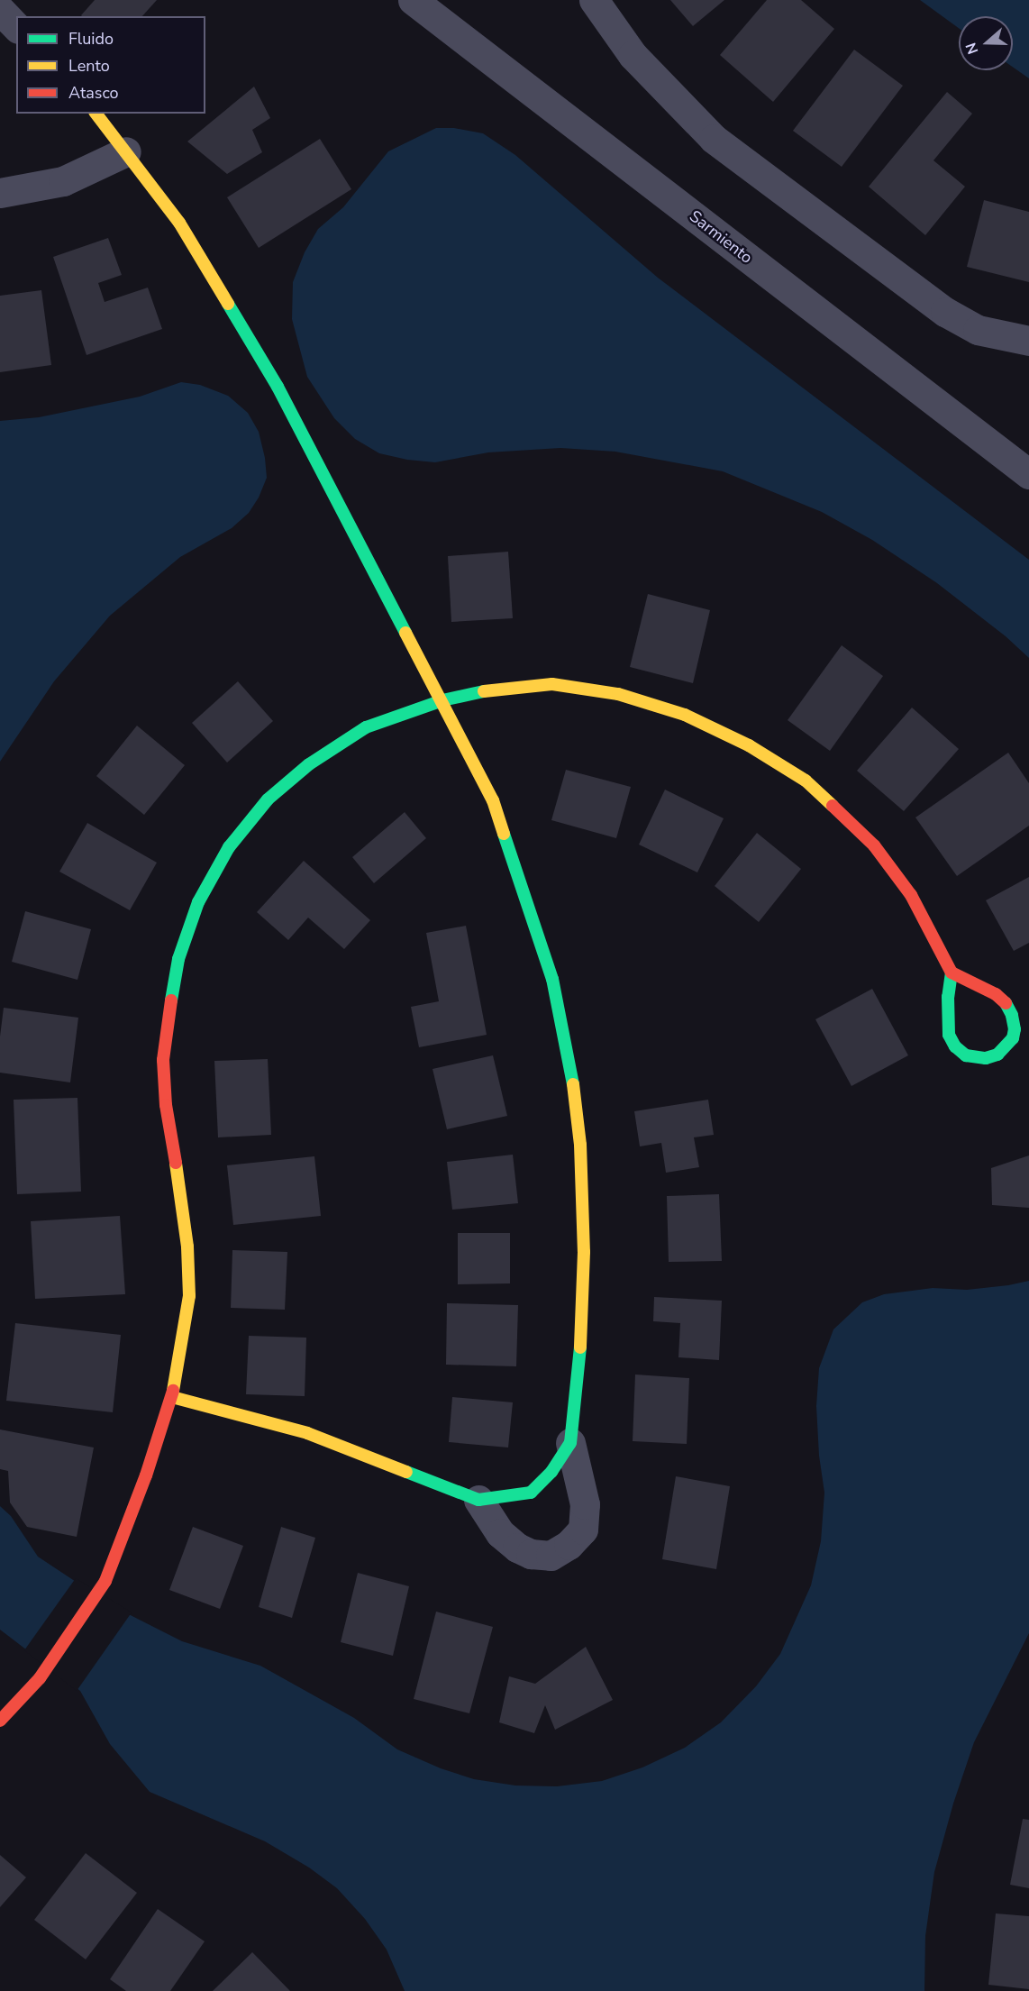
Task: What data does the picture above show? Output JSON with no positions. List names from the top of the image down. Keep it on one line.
{"streets":{"street":["Sarmiento"]},"legend":["Fluido","Lento","Atasco"],"north":"left"}
